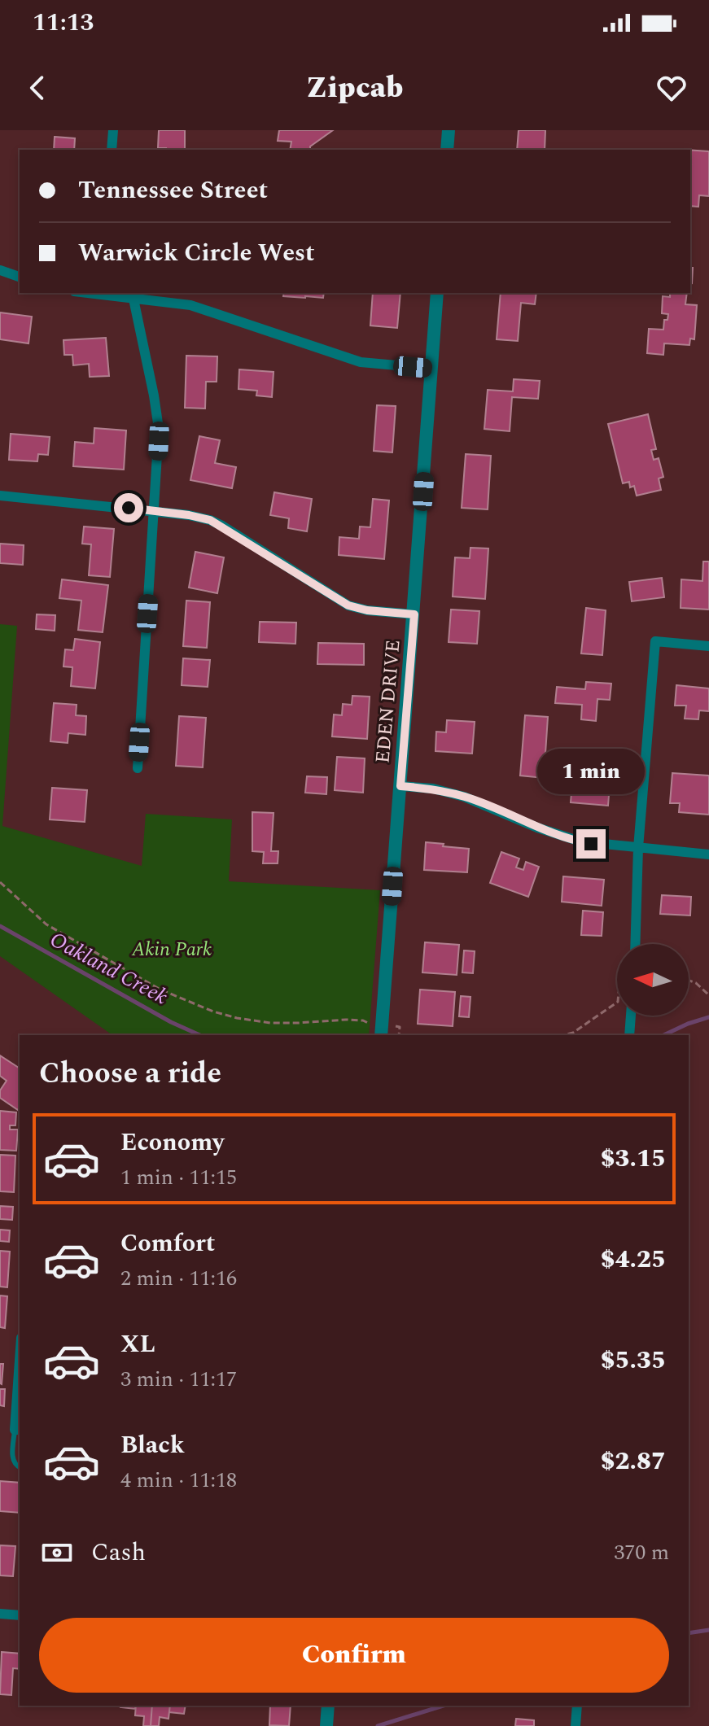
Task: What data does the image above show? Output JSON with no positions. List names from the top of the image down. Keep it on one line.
{"streets":{"street":["EDEN DRIVE"]},"water":["Oakland Creek"],"parks":["Akin Park"],"north":"left","page":{"status":"11:13","header":"Zipcab","banner":["Tennessee Street","Warwick Circle West"],"bubble":"1 min","heading":"Choose a ride","list":[{"name":"Economy","note":"1 min · 11:15","value":"$3.15"},{"name":"Comfort","note":"2 min · 11:16","value":"$4.25"},{"name":"XL","note":"3 min · 11:17","value":"$5.35"},{"name":"Black","note":"4 min · 11:18","value":"$2.87"}],"pay":["Cash","370 m"],"buttons":"Confirm"}}
